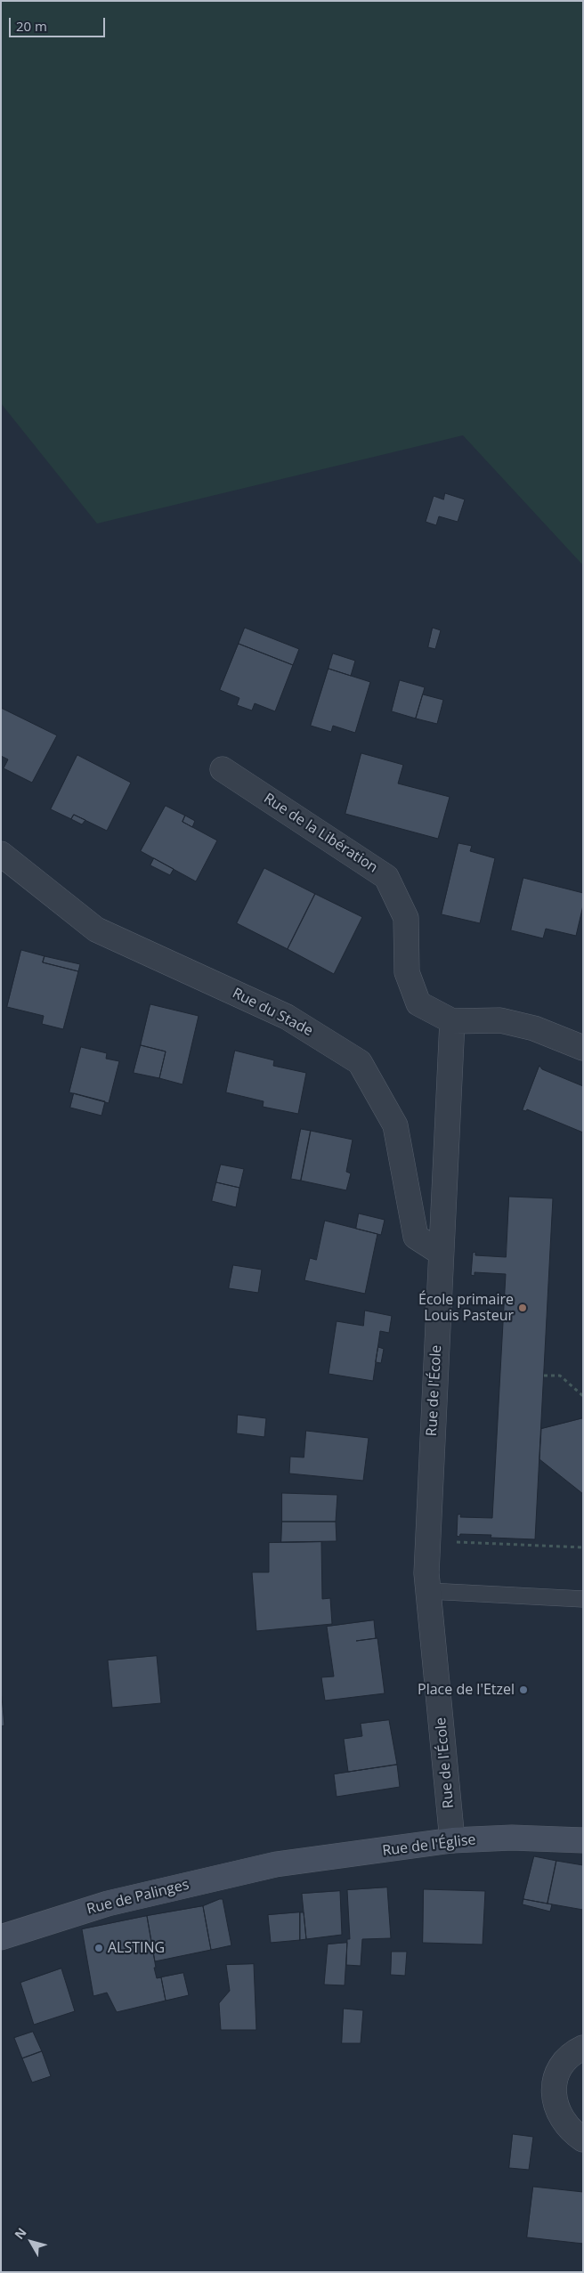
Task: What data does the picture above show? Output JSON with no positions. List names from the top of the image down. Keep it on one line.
{"streets":{"main road":["Rue de l'Église","Rue de Palinges"],"street":["Rue de la Libération","Rue du Stade","Rue de l'École"]},"crossings":[["Rue de la Libération","Rue de l'École"],["Rue du Stade","Rue de l'École"],["Rue de l'École","Rue de l'Église"],["Rue de l'Église","Rue de Palinges"]],"places":["École primaire Louis Pasteur","Place de l'Etzel","ALSTING"],"scale_bar":"20 m","north":"top left"}
